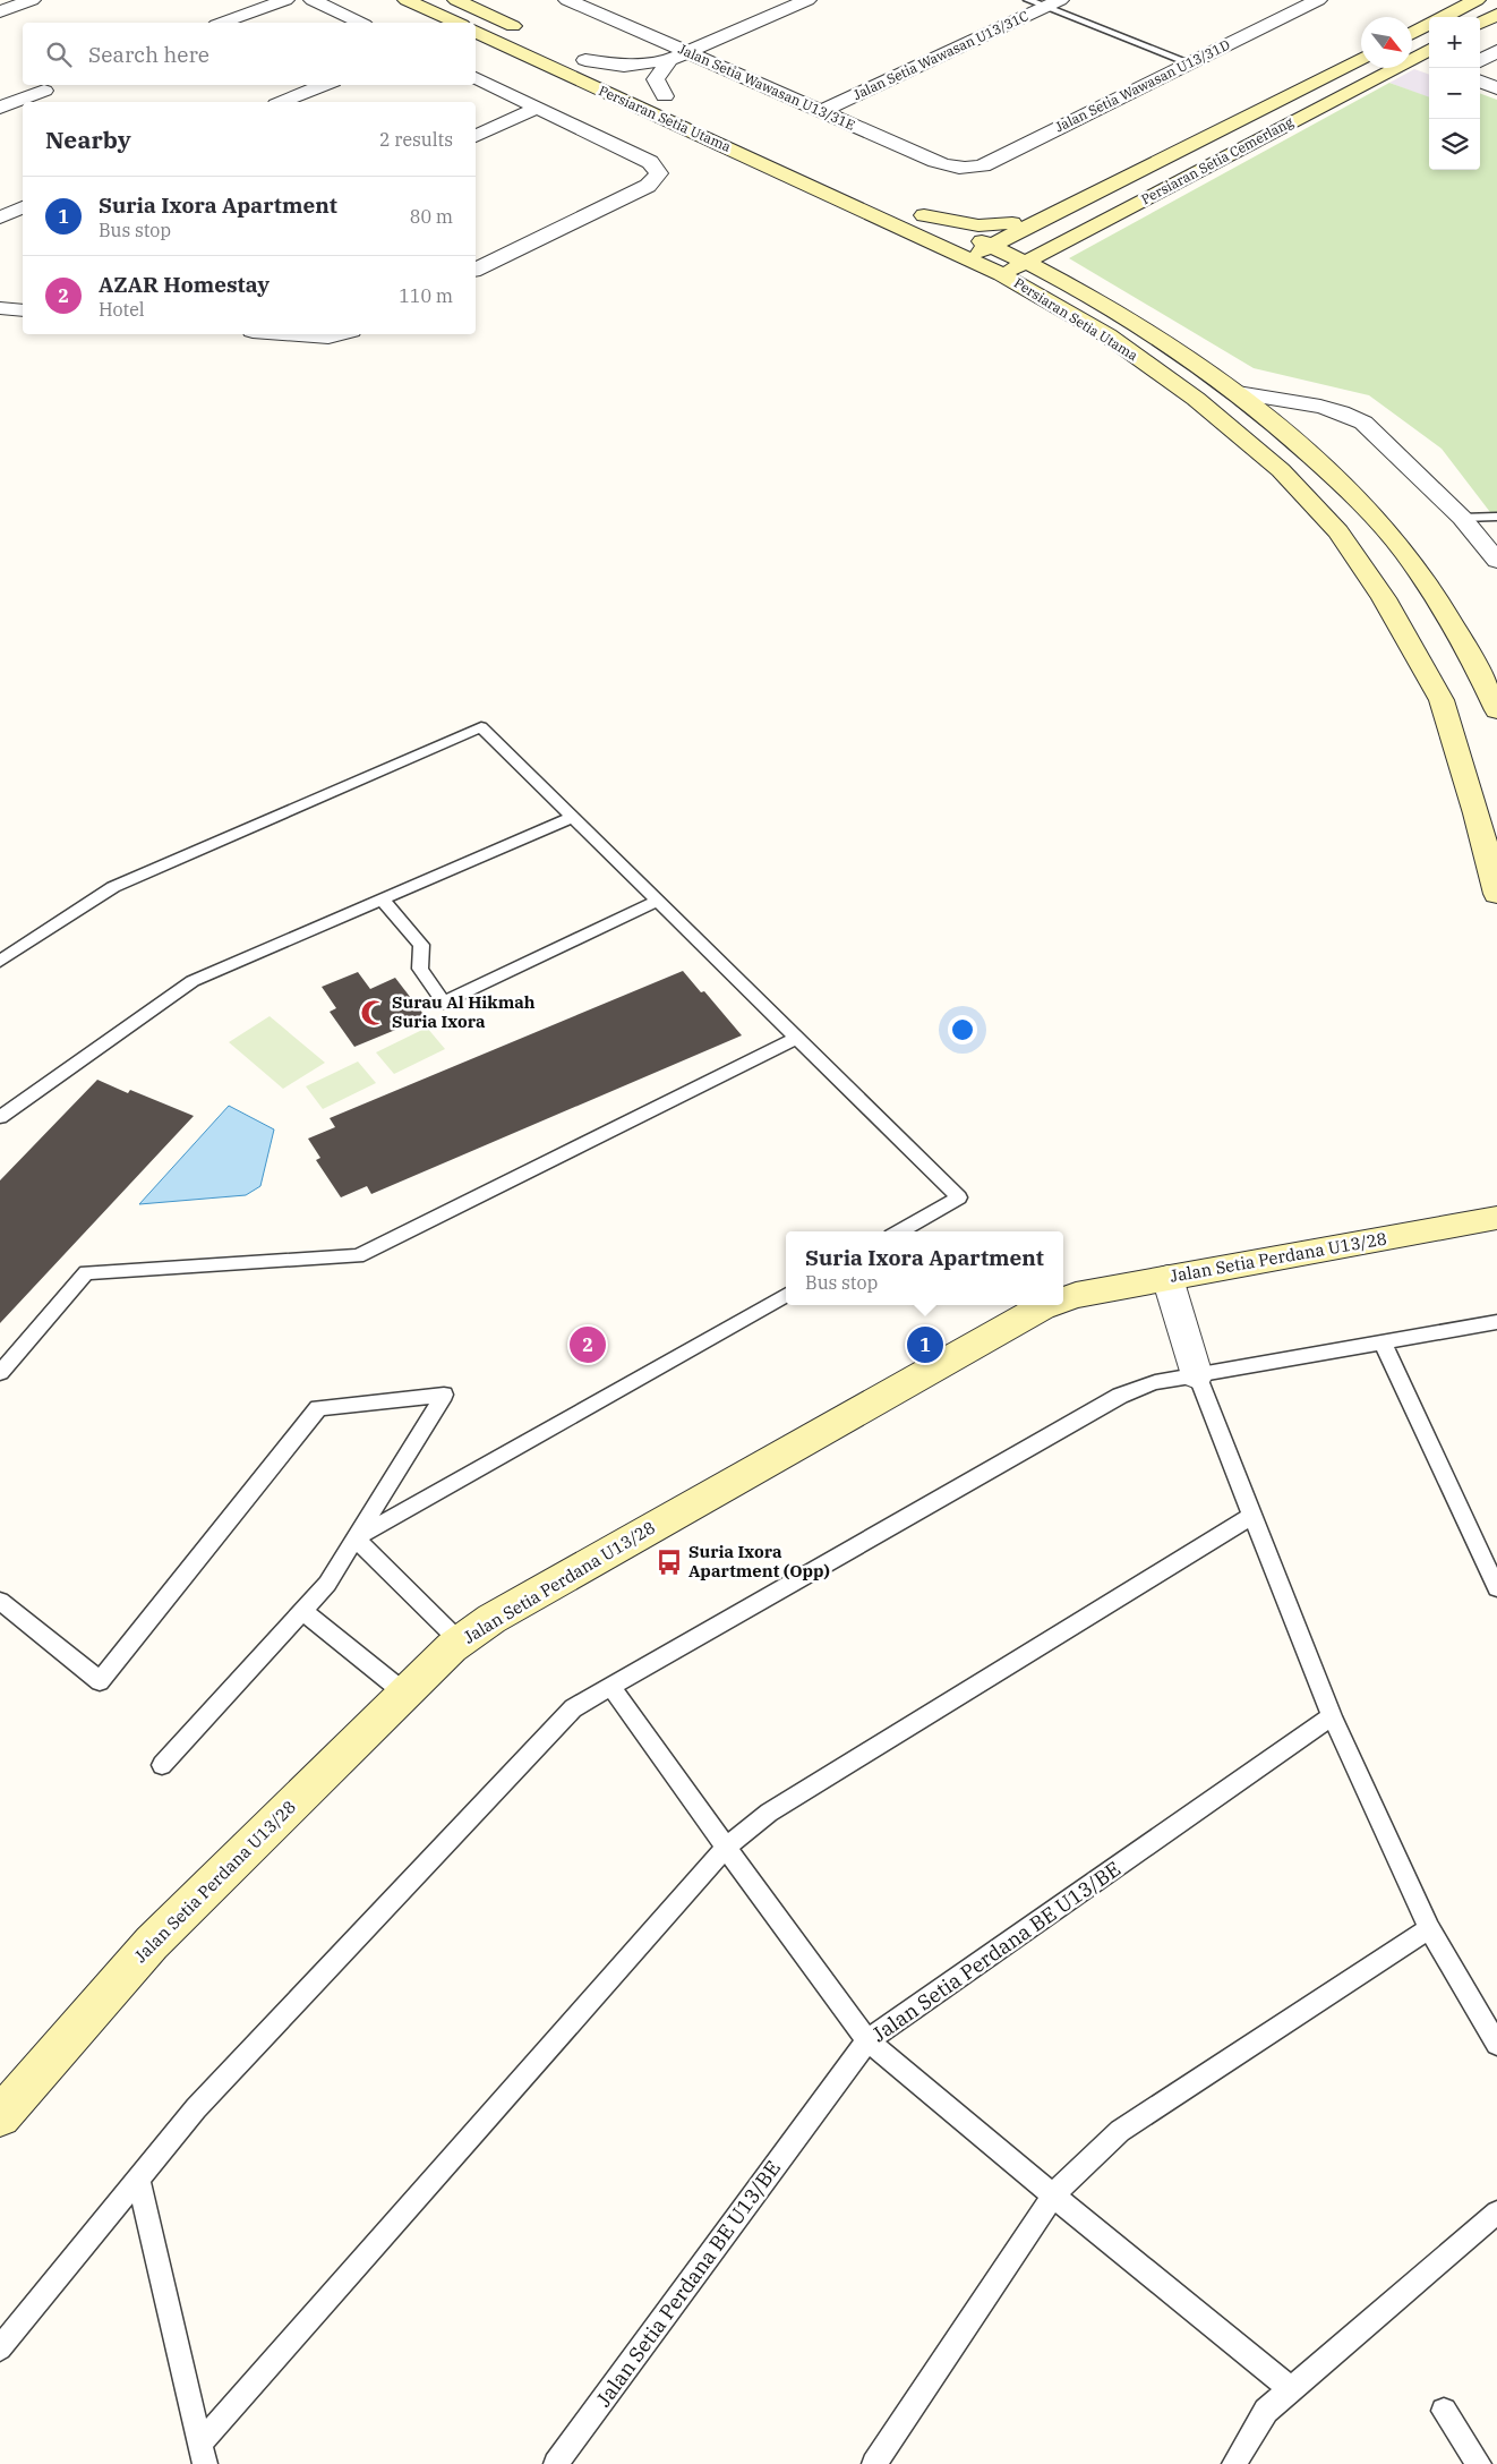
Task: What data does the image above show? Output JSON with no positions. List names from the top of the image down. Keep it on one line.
{"streets":{"street":["Jalan Setia Wawasan U13/31C","Jalan Setia Wawasan U13/31D","Jalan Setia Wawasan U13/31E","Persiaran Setia Utama","Persiaran Setia Cemerlang","Jalan Setia Perdana U13/28"],"lane":["Jalan Setia Perdana BE U13/BE"]},"crossings":[["Jalan Setia Wawasan U13/31C","Jalan Setia Wawasan U13/31E"],["Jalan Setia Wawasan U13/31D","Jalan Setia Wawasan U13/31E"],["Persiaran Setia Utama","Persiaran Setia Cemerlang"]],"places":{"mosque":["Surau Al Hikmah Suria Ixora"],"bus stop":["Suria Ixora Apartment (Opp)"]},"north":"bottom right","page":{"map_buttons":["+","−"],"search":"Search here","heading":["Nearby","2 results"],"list":[{"mark":"1","name":"Suria Ixora Apartment","note":"Bus stop","value":"80 m"},{"mark":"2","name":"AZAR Homestay","note":"Hotel","value":"110 m"}],"popup":["Suria Ixora Apartment","Bus stop"],"pins":["1","2"]}}
